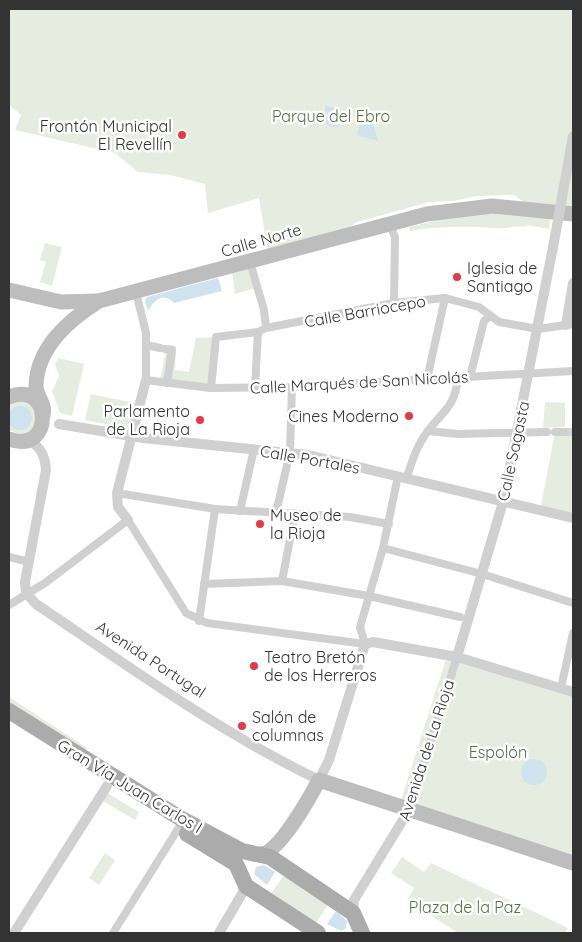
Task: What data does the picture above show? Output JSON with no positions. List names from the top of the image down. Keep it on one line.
{"streets":{"main road":["Calle Norte","Avenida Portugal","Gran Vía Juan Carlos I"],"street":["Calle Barriocepo","Calle Marqués de San Nicolás","Calle Sagasta","Calle Portales","Avenida de La Rioja"]},"crossings":[["Calle Norte","Calle Portales"],["Calle Barriocepo","Calle Marqués de San Nicolás"],["Calle Barriocepo","Calle Sagasta"],["Calle Marqués de San Nicolás","Calle Sagasta"],["Calle Sagasta","Calle Portales"],["Calle Sagasta","Avenida de La Rioja"],["Avenida Portugal","Avenida de La Rioja"],["Avenida de La Rioja","Gran Vía Juan Carlos I"]],"parks":["Parque del Ebro","Espolón","Plaza de la Paz"],"places":["Frontón Municipal El Revellín","Iglesia de Santiago","Cines Moderno","Parlamento de La Rioja","Museo de la Rioja","Teatro Bretón de los Herreros","Salón de columnas"]}
